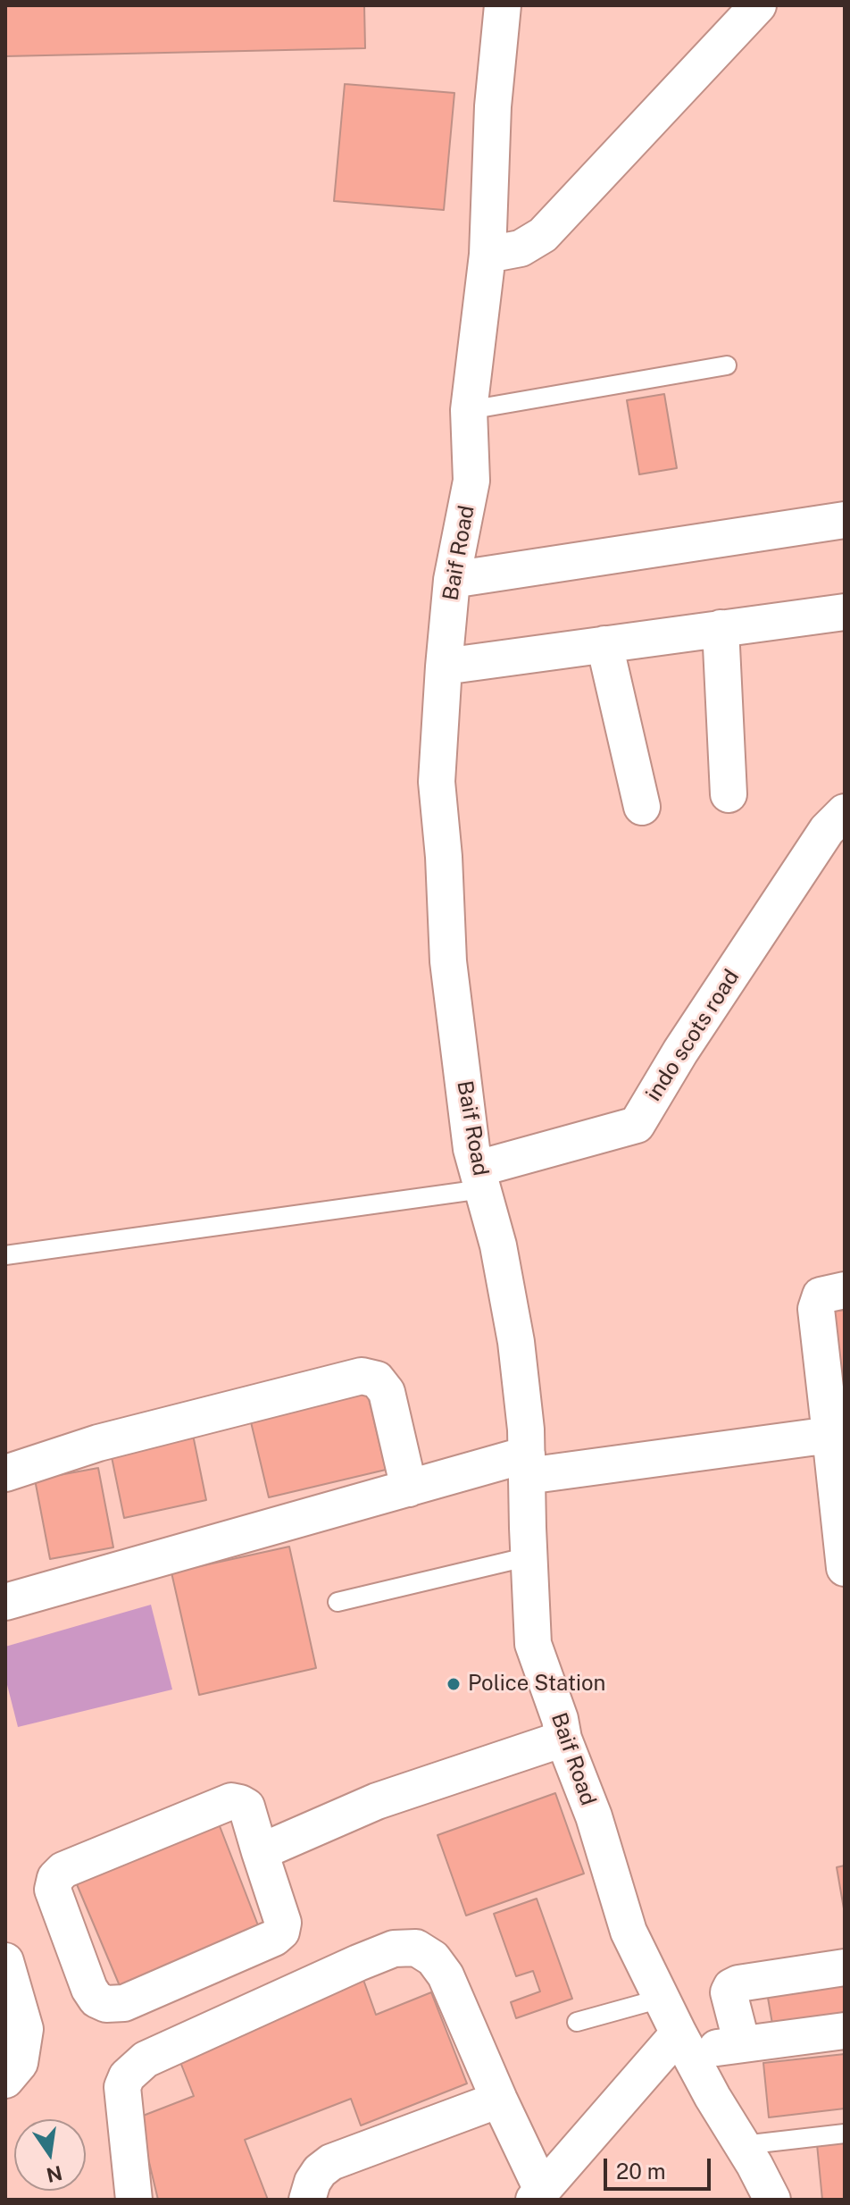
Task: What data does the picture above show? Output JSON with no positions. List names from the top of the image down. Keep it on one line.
{"streets":{"street":["Baif Road","indo scots road"]},"crossings":[["Baif Road","indo scots road"]],"places":["Police Station"],"scale_bar":"20 m","north":"bottom"}
